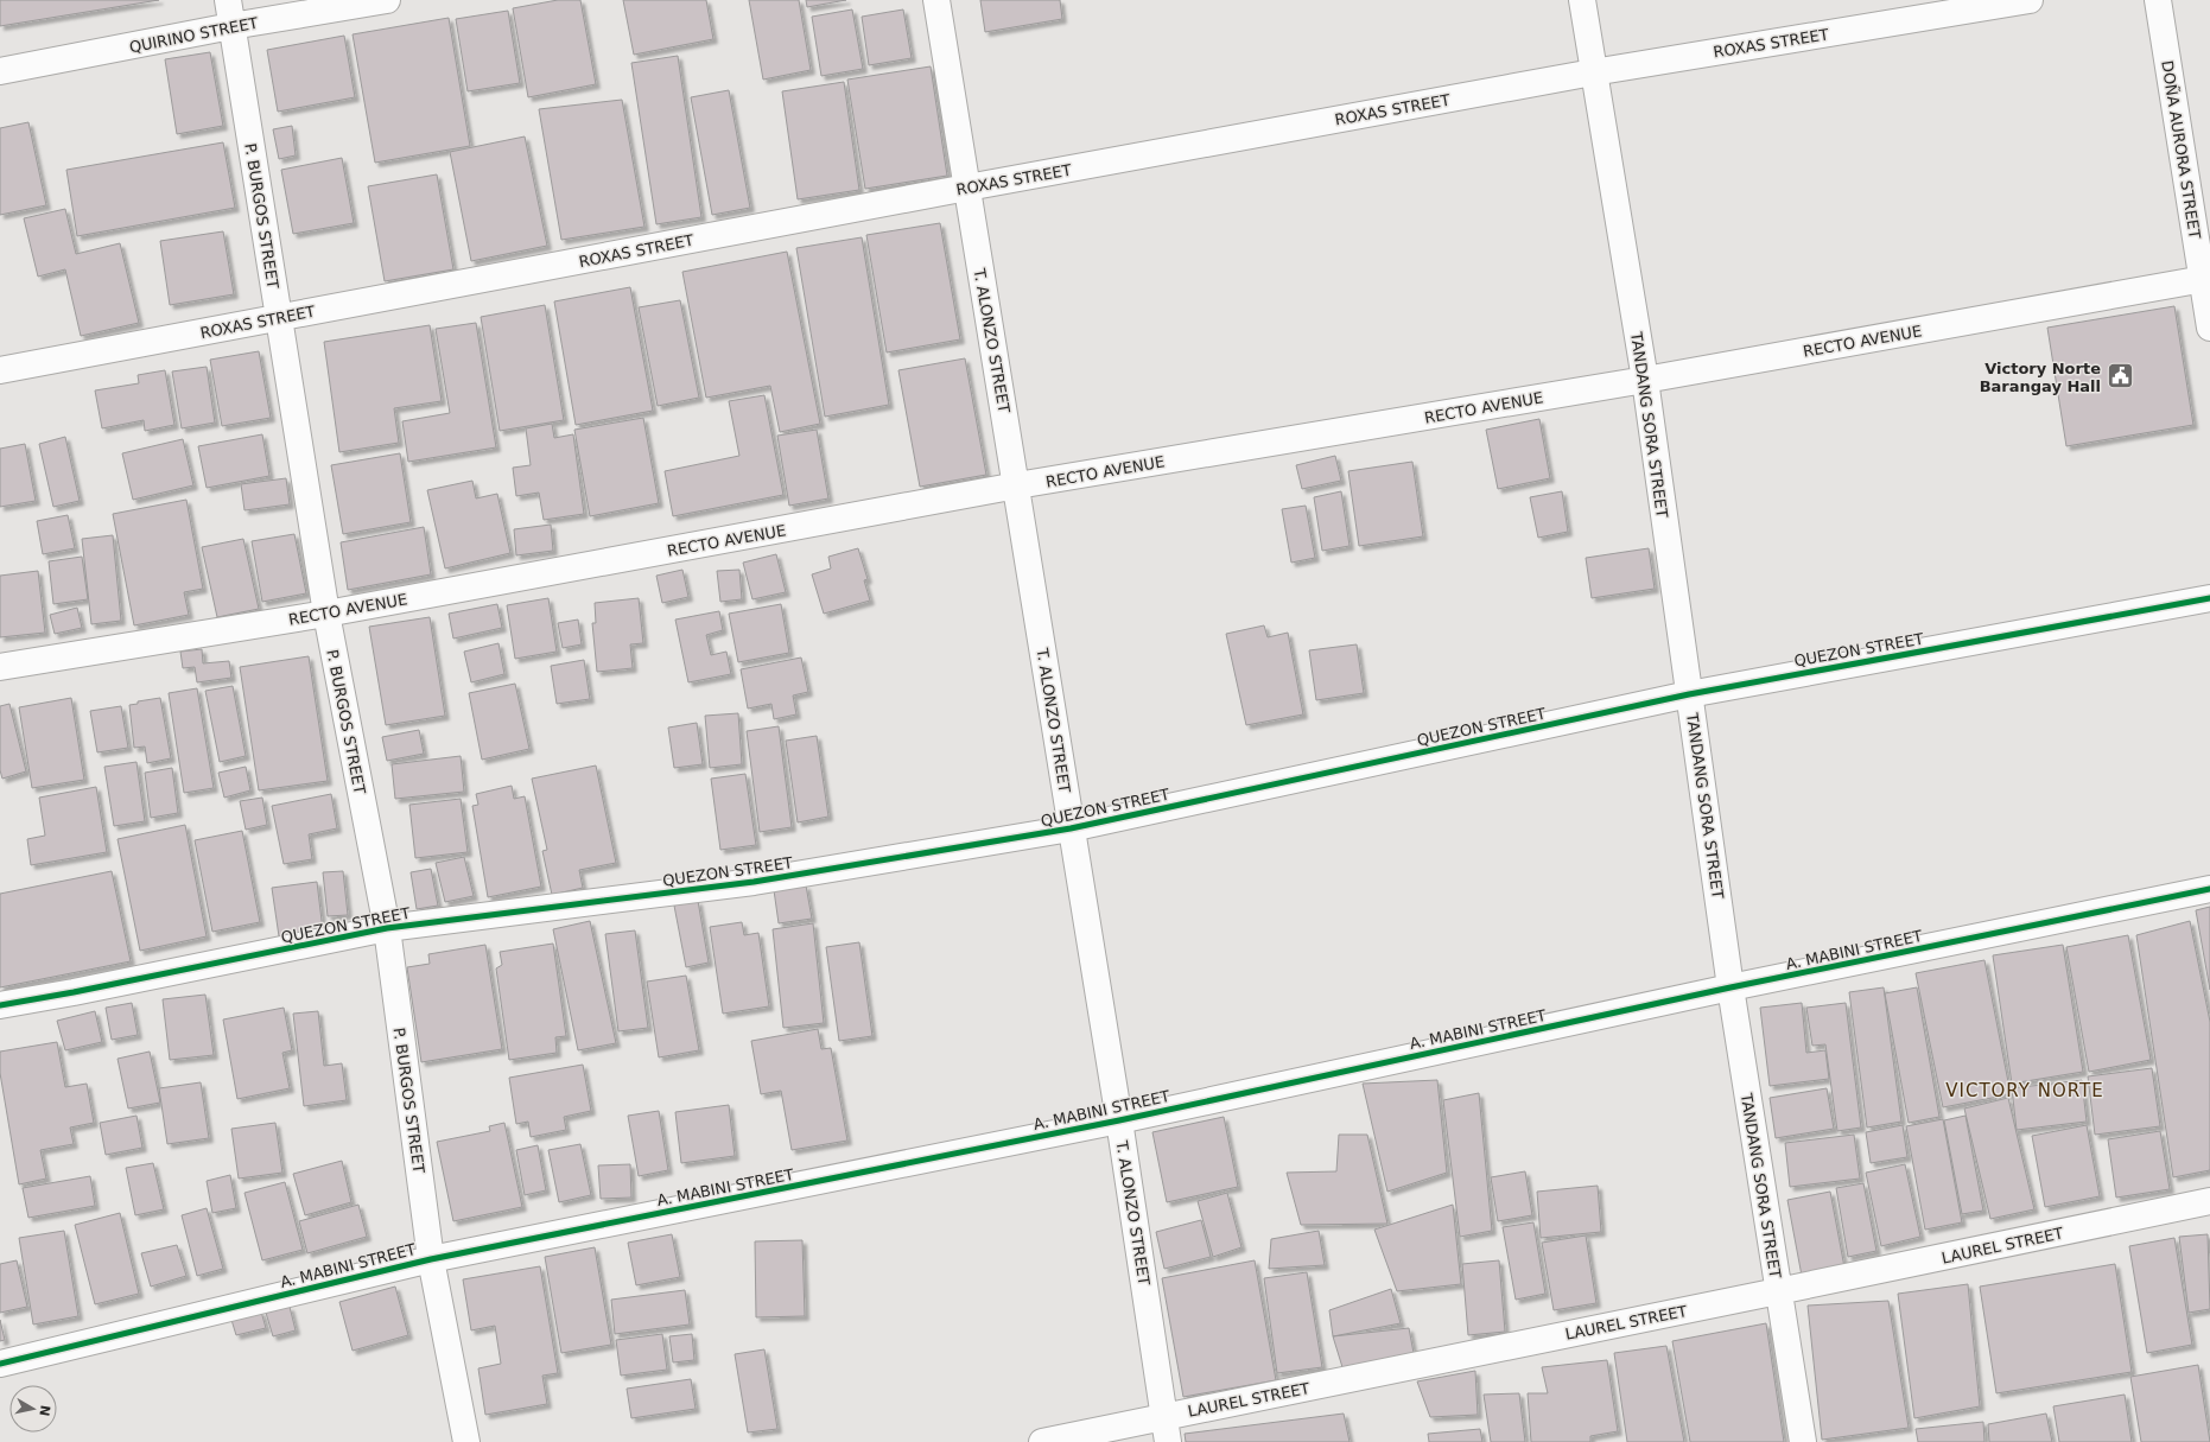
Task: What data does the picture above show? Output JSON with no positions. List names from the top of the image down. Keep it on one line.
{"streets":{"street":["QUIRINO STREET","ROXAS STREET","DOÑA AURORA STREET","P. BURGOS STREET","T. ALONZO STREET","RECTO AVENUE","TANDANG SORA STREET","QUEZON STREET","A. MABINI STREET","LAUREL STREET"]},"crossings":[["QUIRINO STREET","P. BURGOS STREET"],["ROXAS STREET","P. BURGOS STREET"],["ROXAS STREET","T. ALONZO STREET"],["ROXAS STREET","TANDANG SORA STREET"],["DOÑA AURORA STREET","RECTO AVENUE"],["P. BURGOS STREET","RECTO AVENUE"],["P. BURGOS STREET","QUEZON STREET"],["P. BURGOS STREET","A. MABINI STREET"],["T. ALONZO STREET","RECTO AVENUE"],["T. ALONZO STREET","QUEZON STREET"],["T. ALONZO STREET","A. MABINI STREET"],["T. ALONZO STREET","LAUREL STREET"],["RECTO AVENUE","TANDANG SORA STREET"],["TANDANG SORA STREET","QUEZON STREET"],["TANDANG SORA STREET","A. MABINI STREET"],["TANDANG SORA STREET","LAUREL STREET"]],"districts":["VICTORY NORTE"],"places":{"public building":["Victory Norte Barangay Hall"]},"north":"right"}
